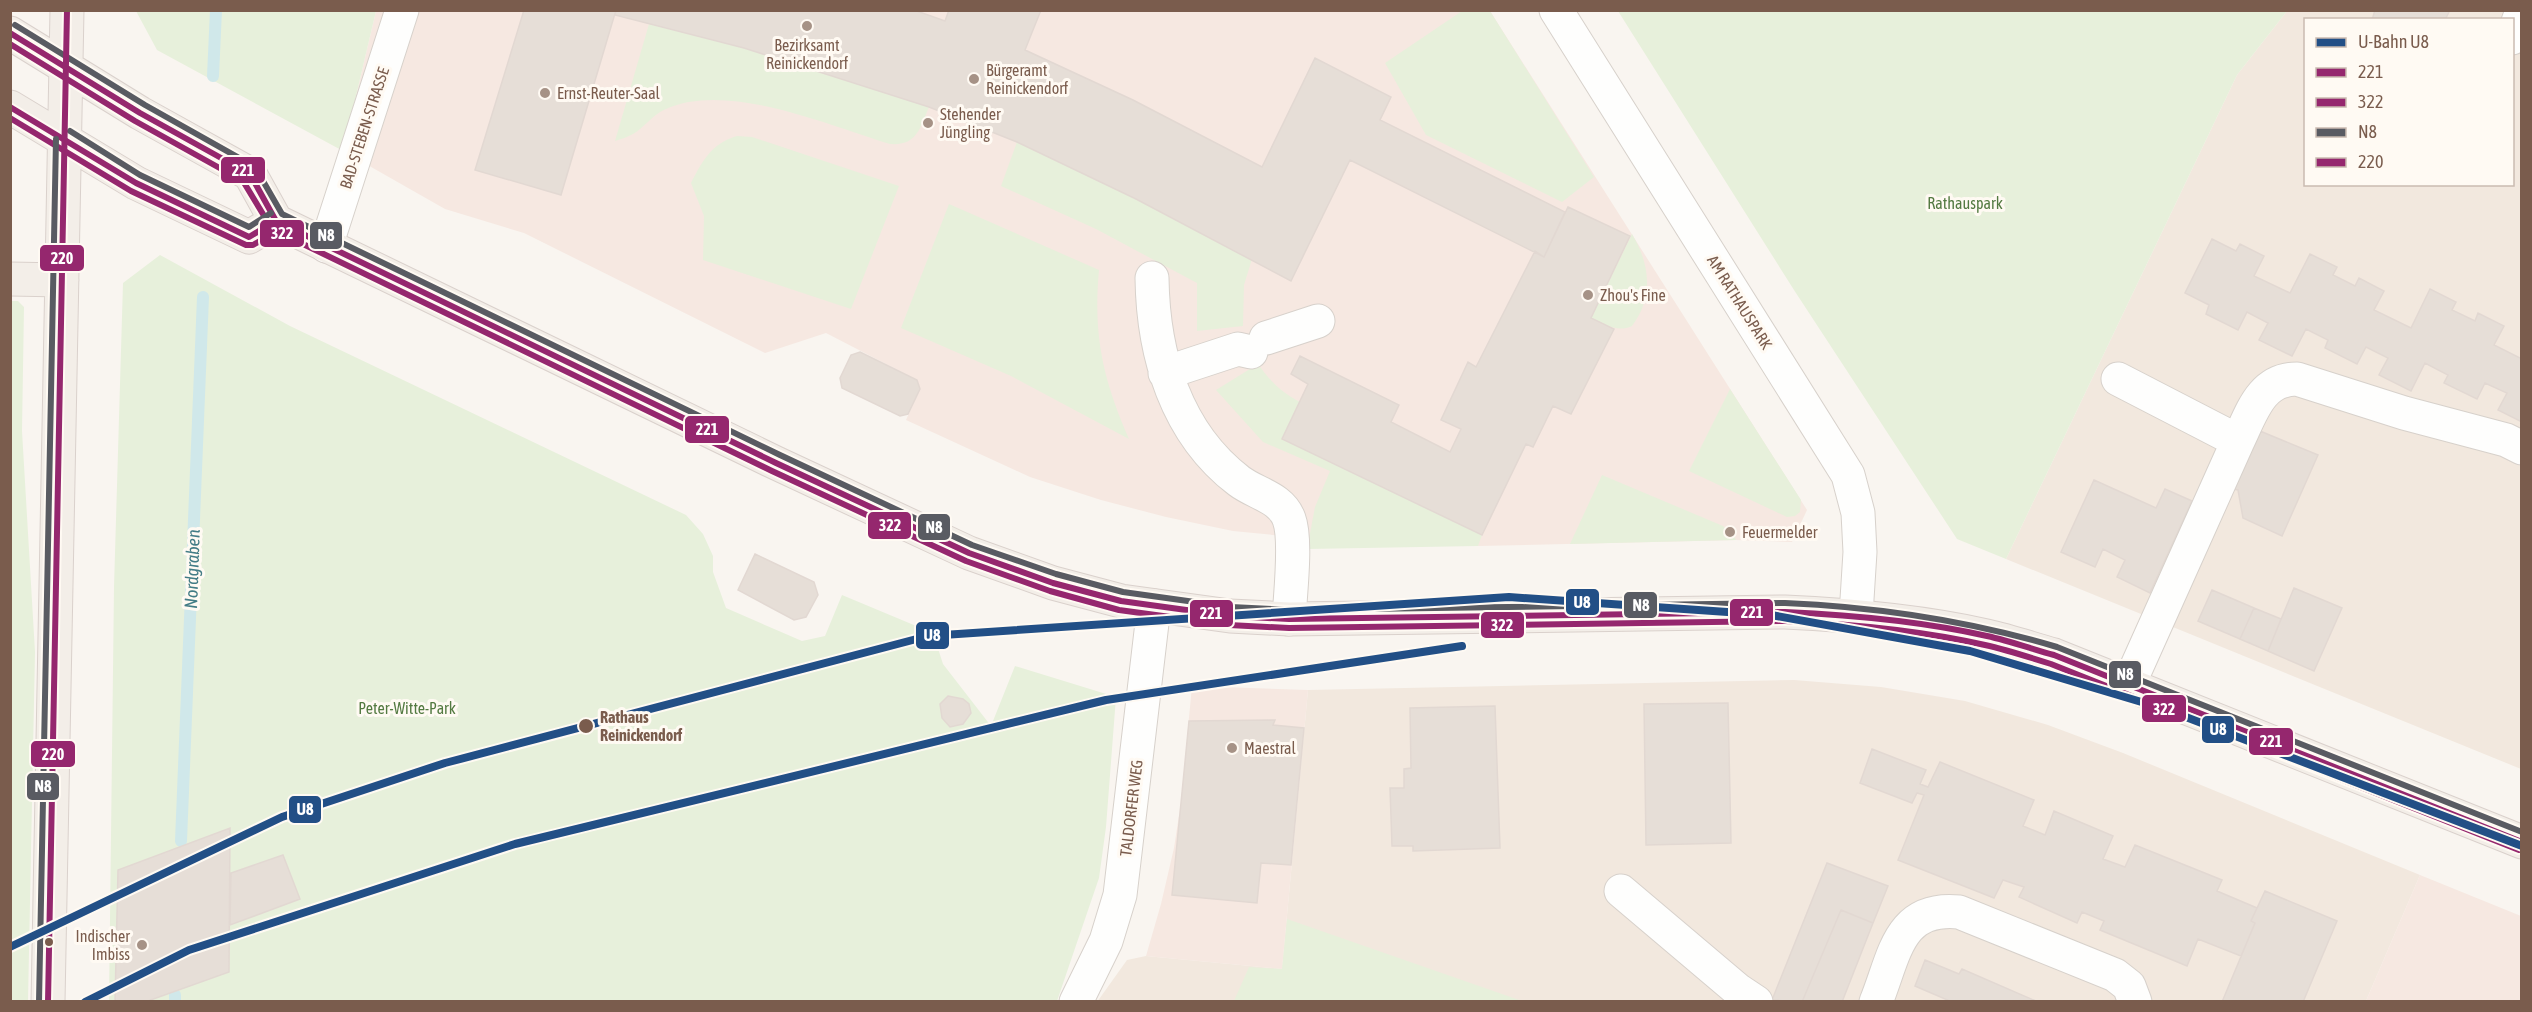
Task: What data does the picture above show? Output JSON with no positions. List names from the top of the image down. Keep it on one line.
{"streets":{"street":["BAD-STEBEN-STRASSE","AM RATHAUSPARK","TALDORFER WEG"]},"water":["Nordgraben"],"parks":["Rathauspark","Peter-Witte-Park"],"places":["Bezirksamt Reinickendorf","Bürgeramt Reinickendorf","Ernst-Reuter-Saal","Stehender Jüngling","Zhou's Fine","Feuermelder","Rathaus Reinickendorf","Maestral","Indischer Imbiss"],"lines":["transit line 220","transit line N8","transit line 221","transit line 322","metro line U8"],"legend":["U-Bahn U8","221","322","N8","220"]}
